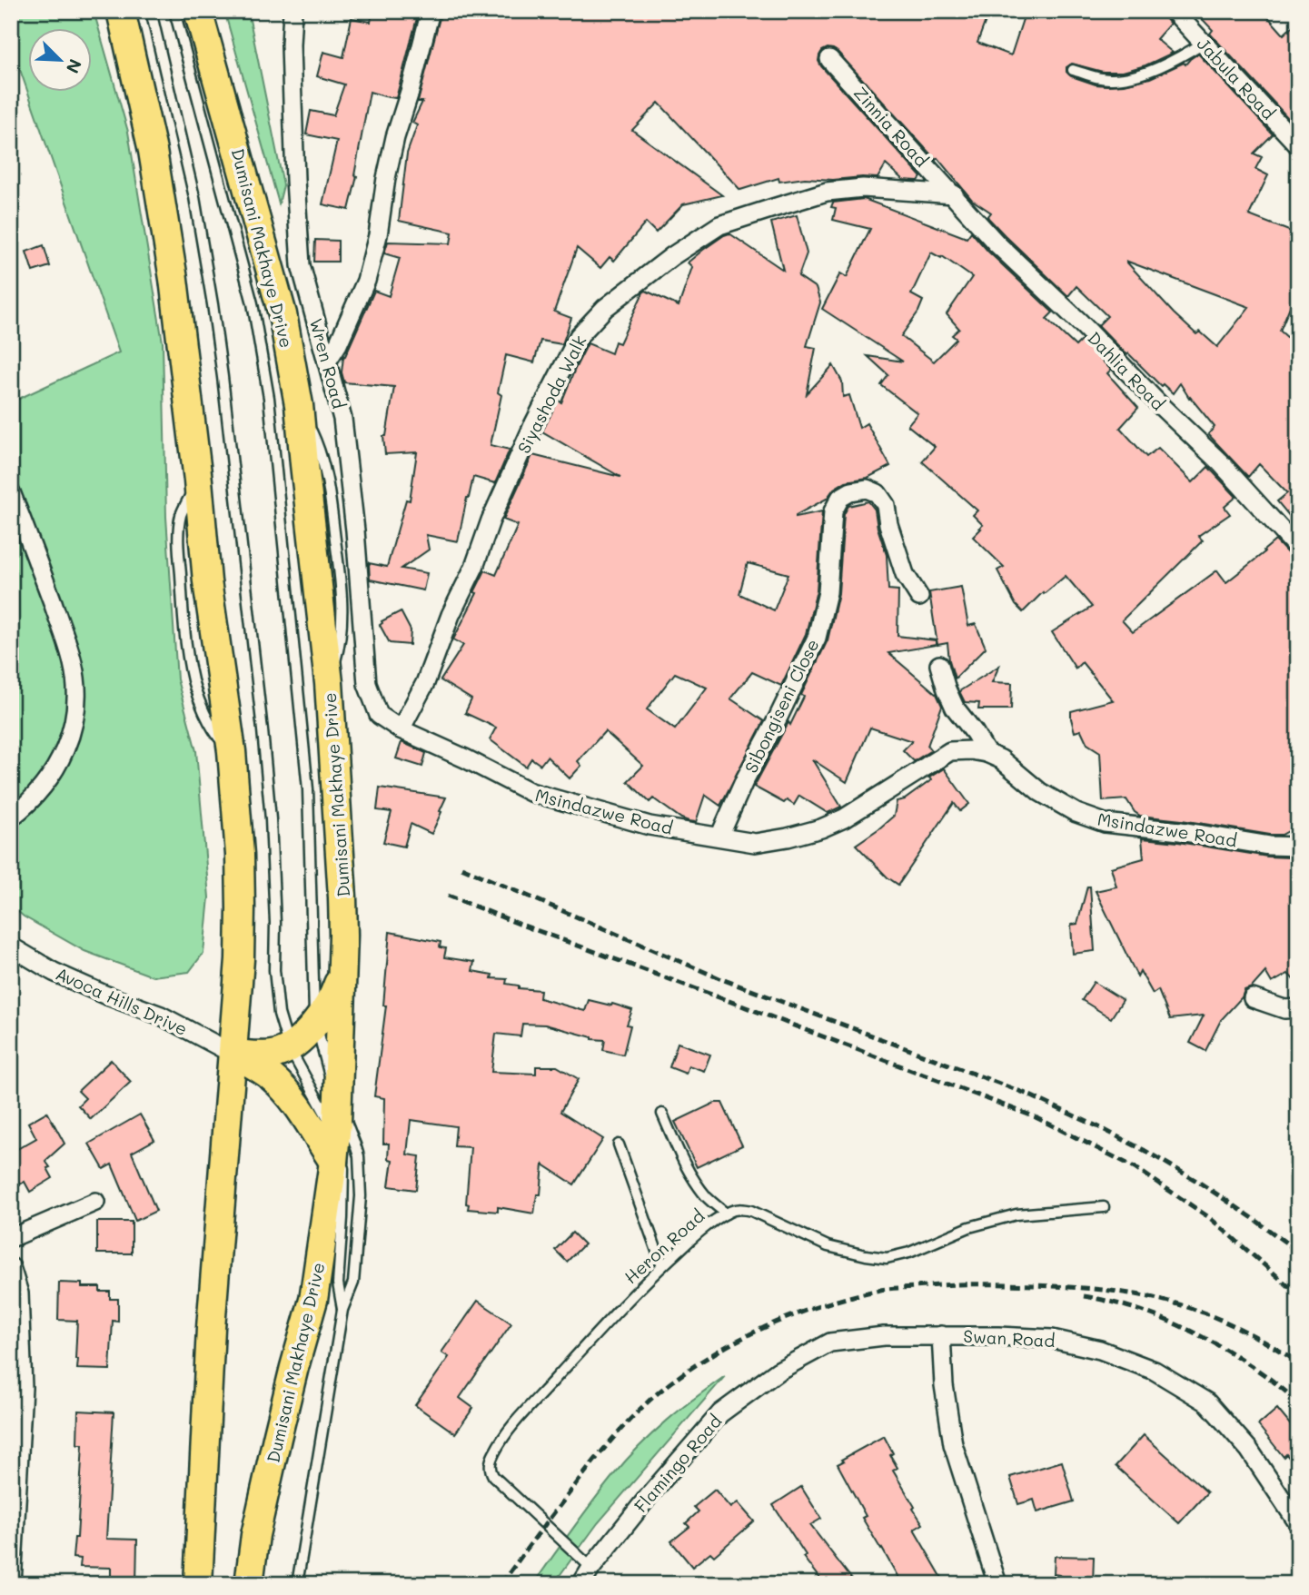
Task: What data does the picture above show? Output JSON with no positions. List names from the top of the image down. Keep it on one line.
{"streets":{"main road":["Dumisani Makhaye Drive"],"street":["Jabula Road","Zinnia Road","Wren Road","Dahlia Road","Siyashoda Walk","Sibongiseni Close","Msindazwe Road","Avoca Hills Drive","Swan Road","Flamingo Road"],"lane":["Heron Road"]},"crossings":[["Zinnia Road","Dahlia Road"],["Zinnia Road","Siyashoda Walk"],["Wren Road","Msindazwe Road"],["Dahlia Road","Siyashoda Walk"],["Siyashoda Walk","Msindazwe Road"],["Sibongiseni Close","Msindazwe Road"],["Heron Road","Flamingo Road"],["Swan Road","Flamingo Road"]],"north":"bottom right"}
